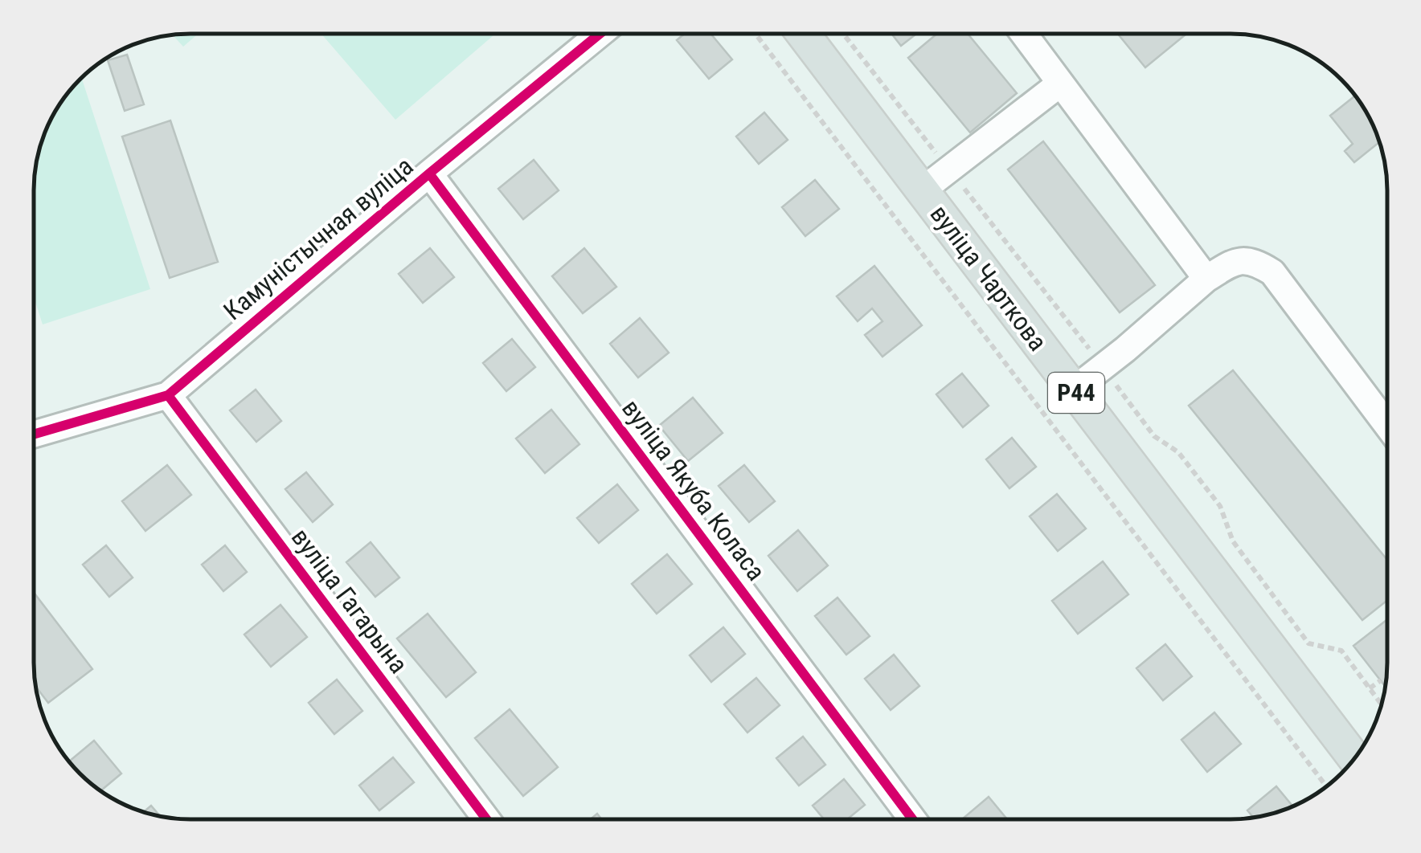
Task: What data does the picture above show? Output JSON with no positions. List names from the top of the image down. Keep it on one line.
{"streets":{"main road":["вуліца Чарткова","Р44"],"street":["Камуністычная вуліца","вуліца Якуба Коласа","вуліца Гагарына"]},"crossings":[["Камуністычная вуліца","вуліца Якуба Коласа"],["Камуністычная вуліца","вуліца Гагарына"]]}
